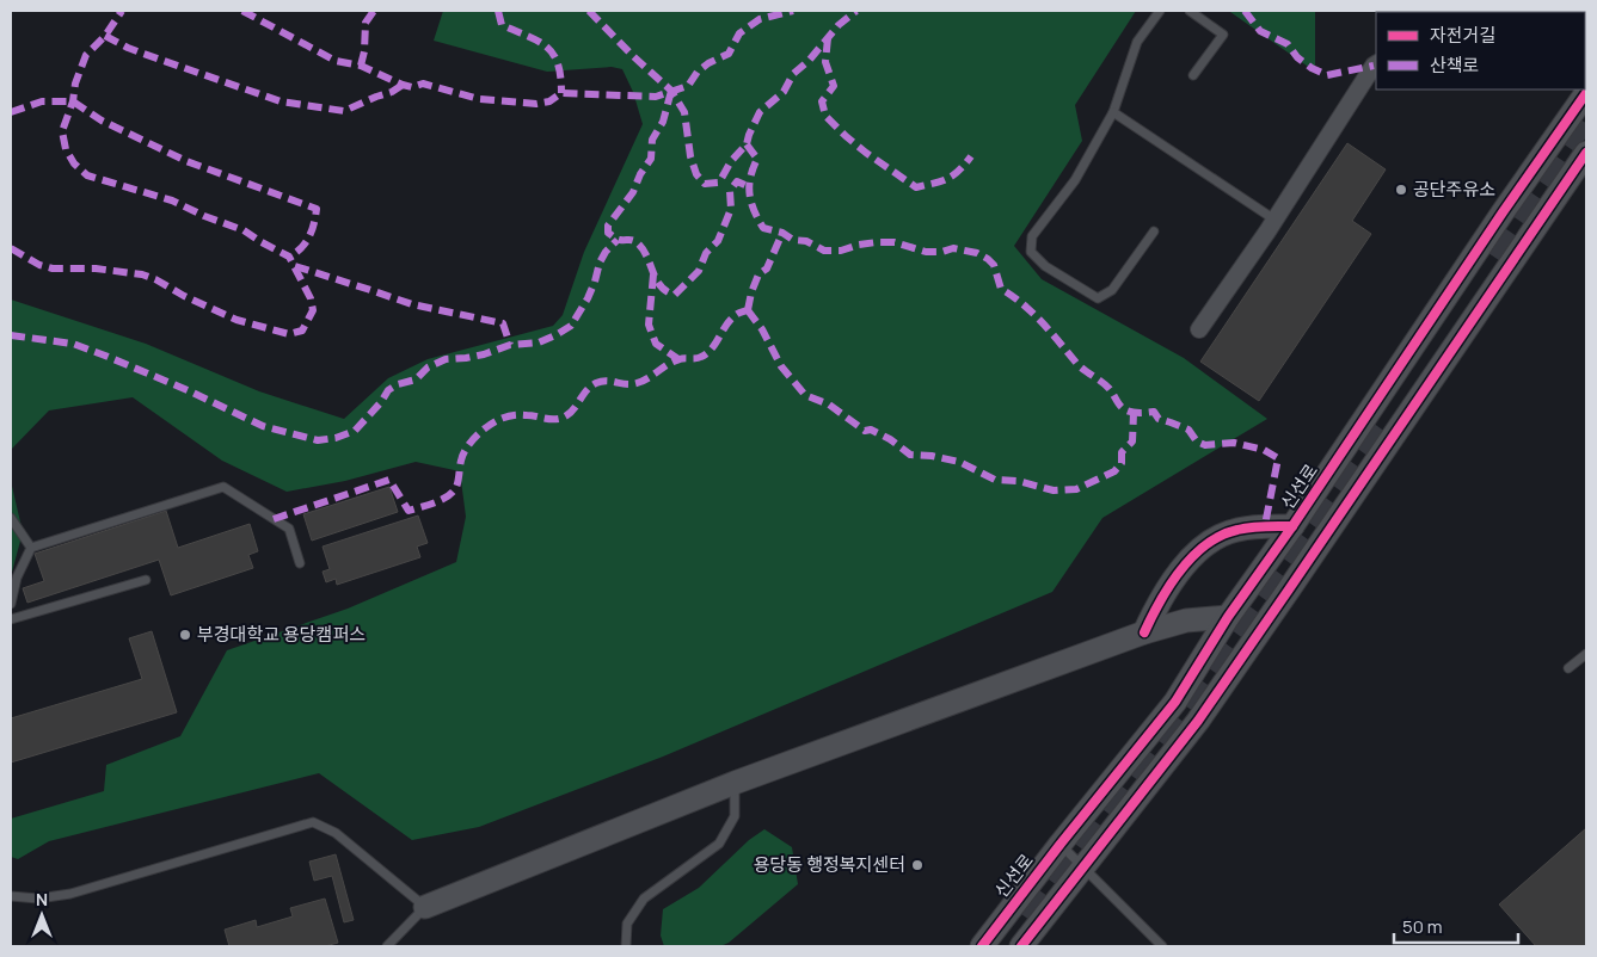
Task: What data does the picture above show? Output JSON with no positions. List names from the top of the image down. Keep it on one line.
{"streets":{"main road":["신선로"]},"places":["공단주유소","부경대학교 용당캠퍼스","용당동 행정복지센터"],"legend":["자전거길","산책로"],"scale_bar":"50 m","north":"top"}
